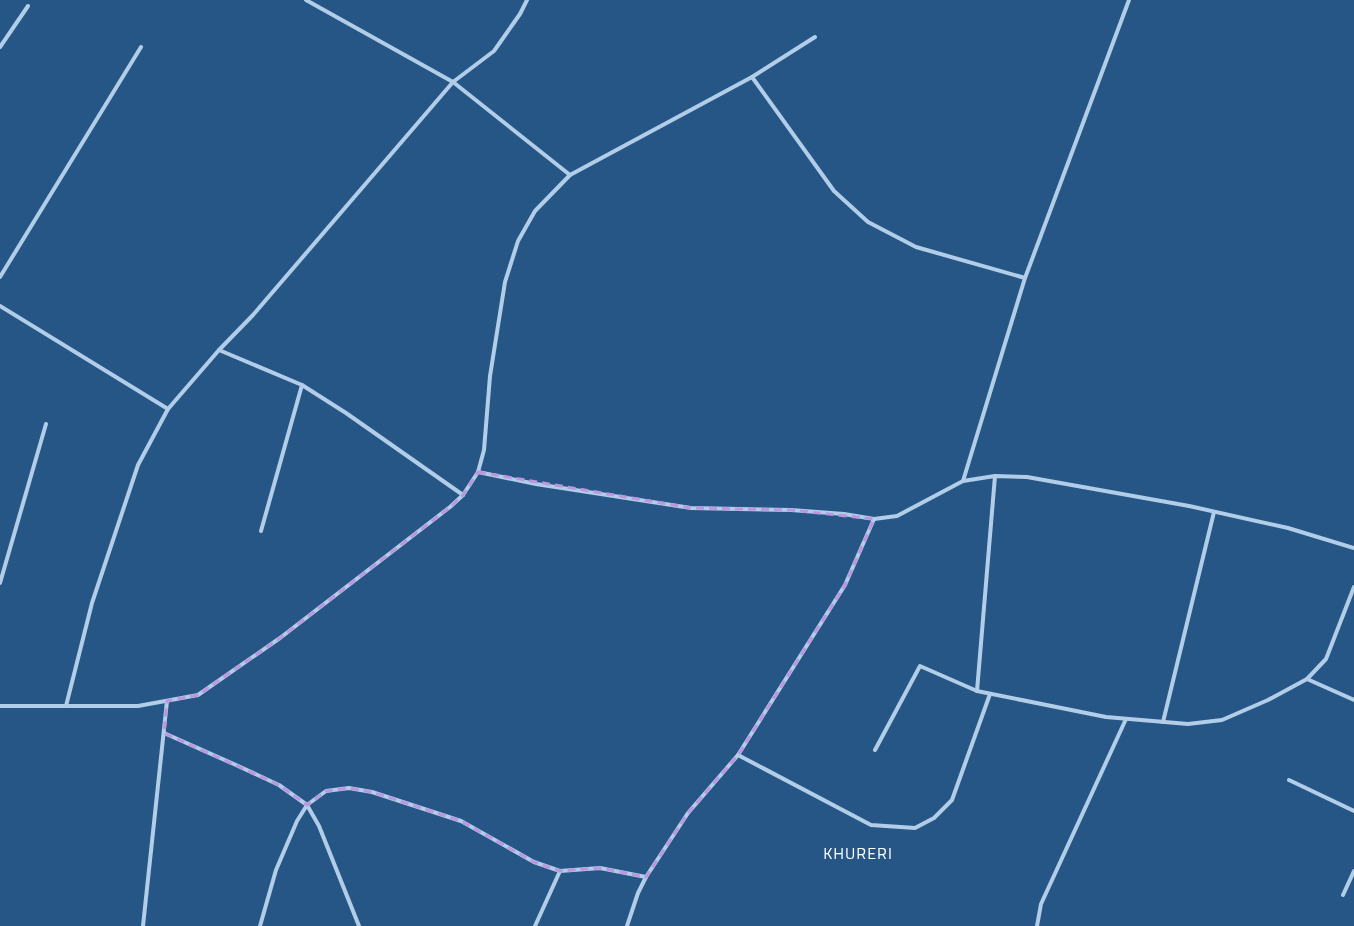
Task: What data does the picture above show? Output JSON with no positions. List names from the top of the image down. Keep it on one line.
{"districts":["KHURERI"]}
